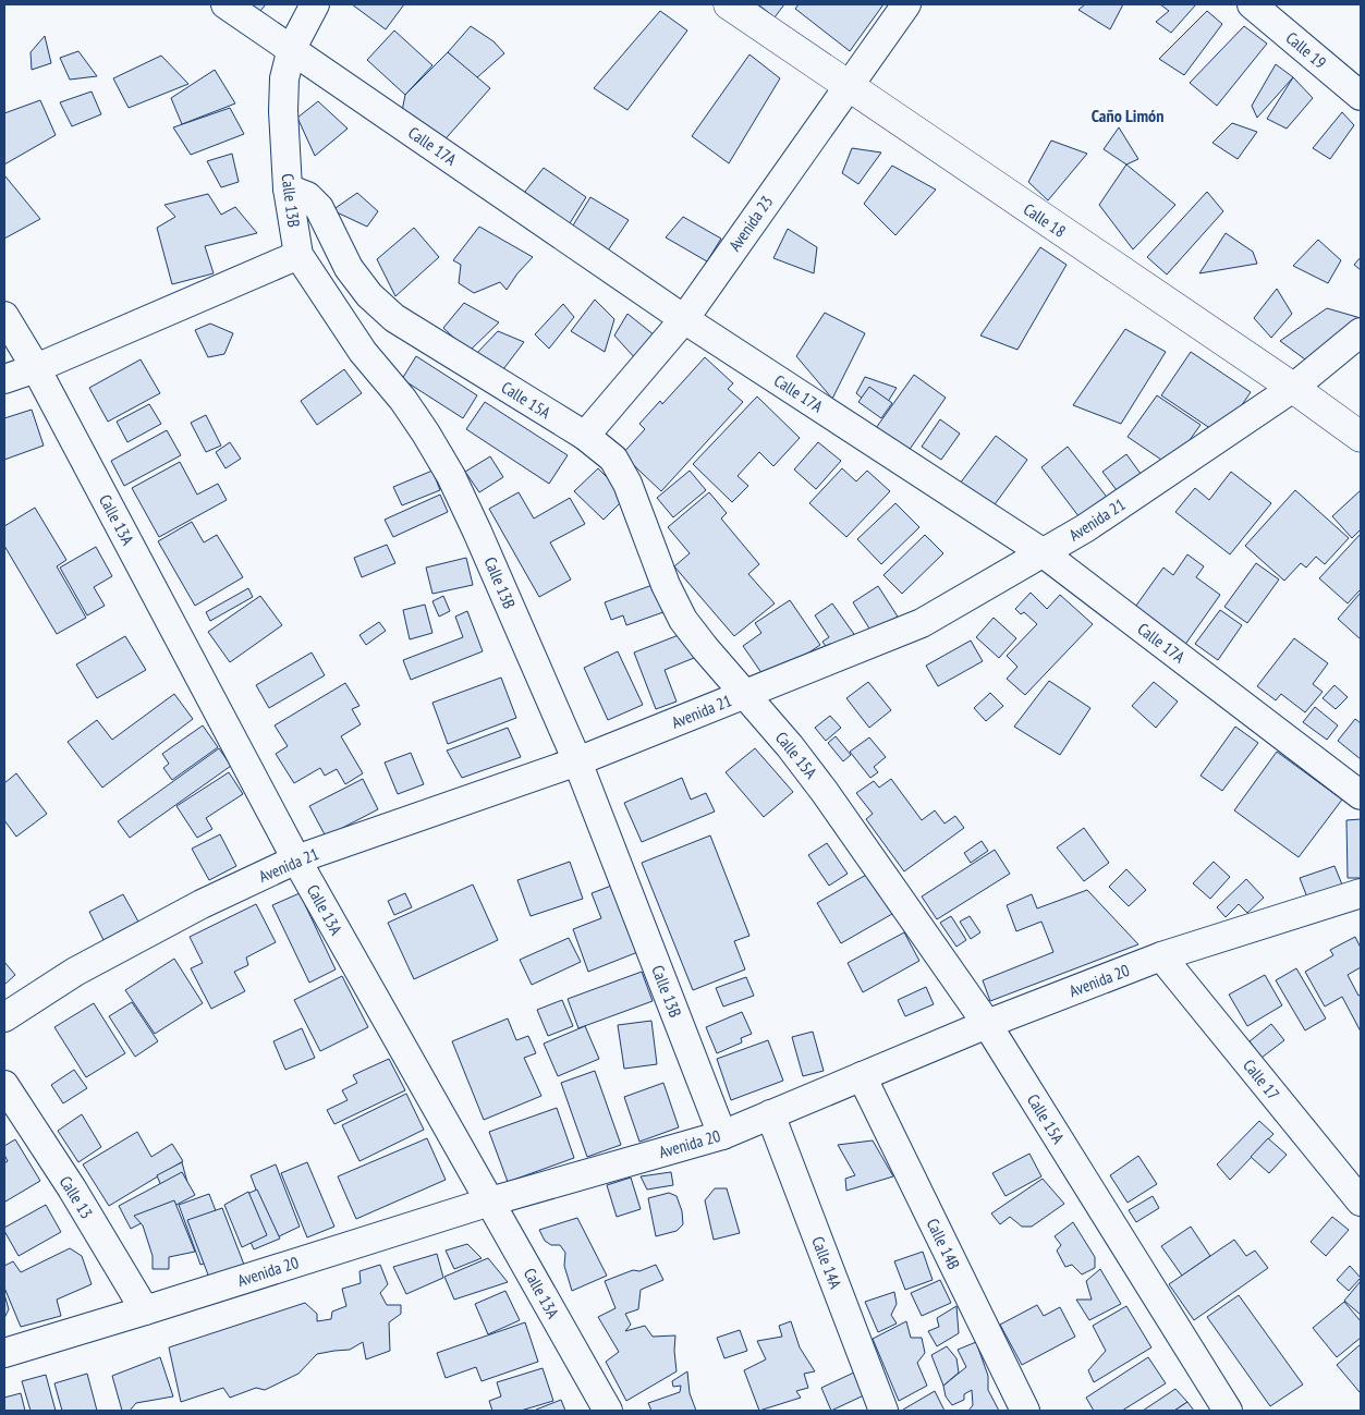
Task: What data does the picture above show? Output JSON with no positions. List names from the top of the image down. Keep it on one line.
{"streets":{"street":["Calle 19","Calle 17A","Calle 13B","Calle 18","Avenida 23","Calle 15A","Calle 13A","Avenida 21","Avenida 20","Calle 17","Calle 13","Calle 14B","Calle 14A"]},"crossings":[["Calle 17A","Calle 13B"],["Calle 17A","Avenida 23"],["Calle 17A","Avenida 21"],["Calle 13B","Calle 15A"],["Calle 13B","Avenida 21"],["Calle 13B","Avenida 20"],["Calle 18","Avenida 23"],["Calle 18","Avenida 21"],["Avenida 23","Calle 15A"],["Calle 15A","Avenida 21"],["Calle 15A","Avenida 20"],["Calle 13A","Avenida 21"],["Calle 13A","Avenida 20"],["Avenida 20","Calle 17"],["Avenida 20","Calle 13"],["Avenida 20","Calle 14B"],["Avenida 20","Calle 14A"]],"districts":["Caño Limón"]}
